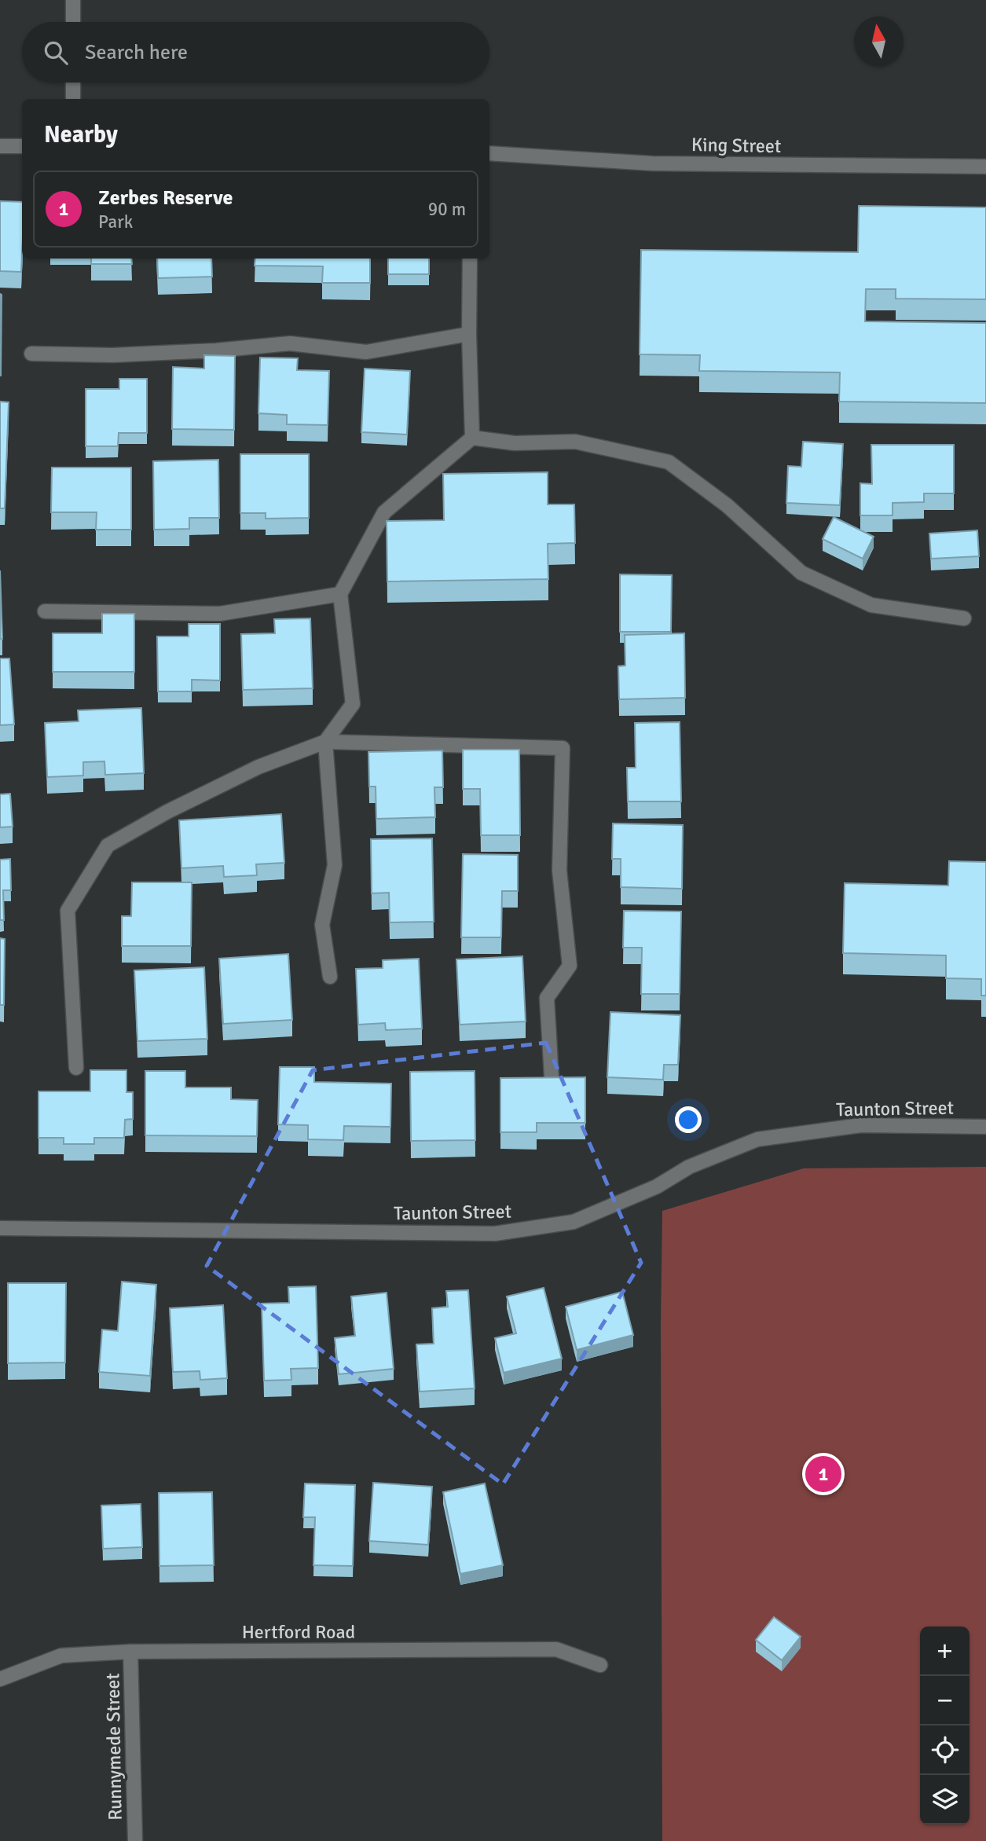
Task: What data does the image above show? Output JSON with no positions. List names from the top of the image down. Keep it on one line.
{"streets":{"street":["King Street","Taunton Street","Hertford Road","Runnymede Street"]},"crossings":[["Hertford Road","Runnymede Street"]],"north":"top","page":{"search":"Search here","heading":"Nearby","list":[{"mark":"1","name":"Zerbes Reserve","note":"Park","value":"90 m"}],"pins":"1","map_buttons":["+","−"]}}
